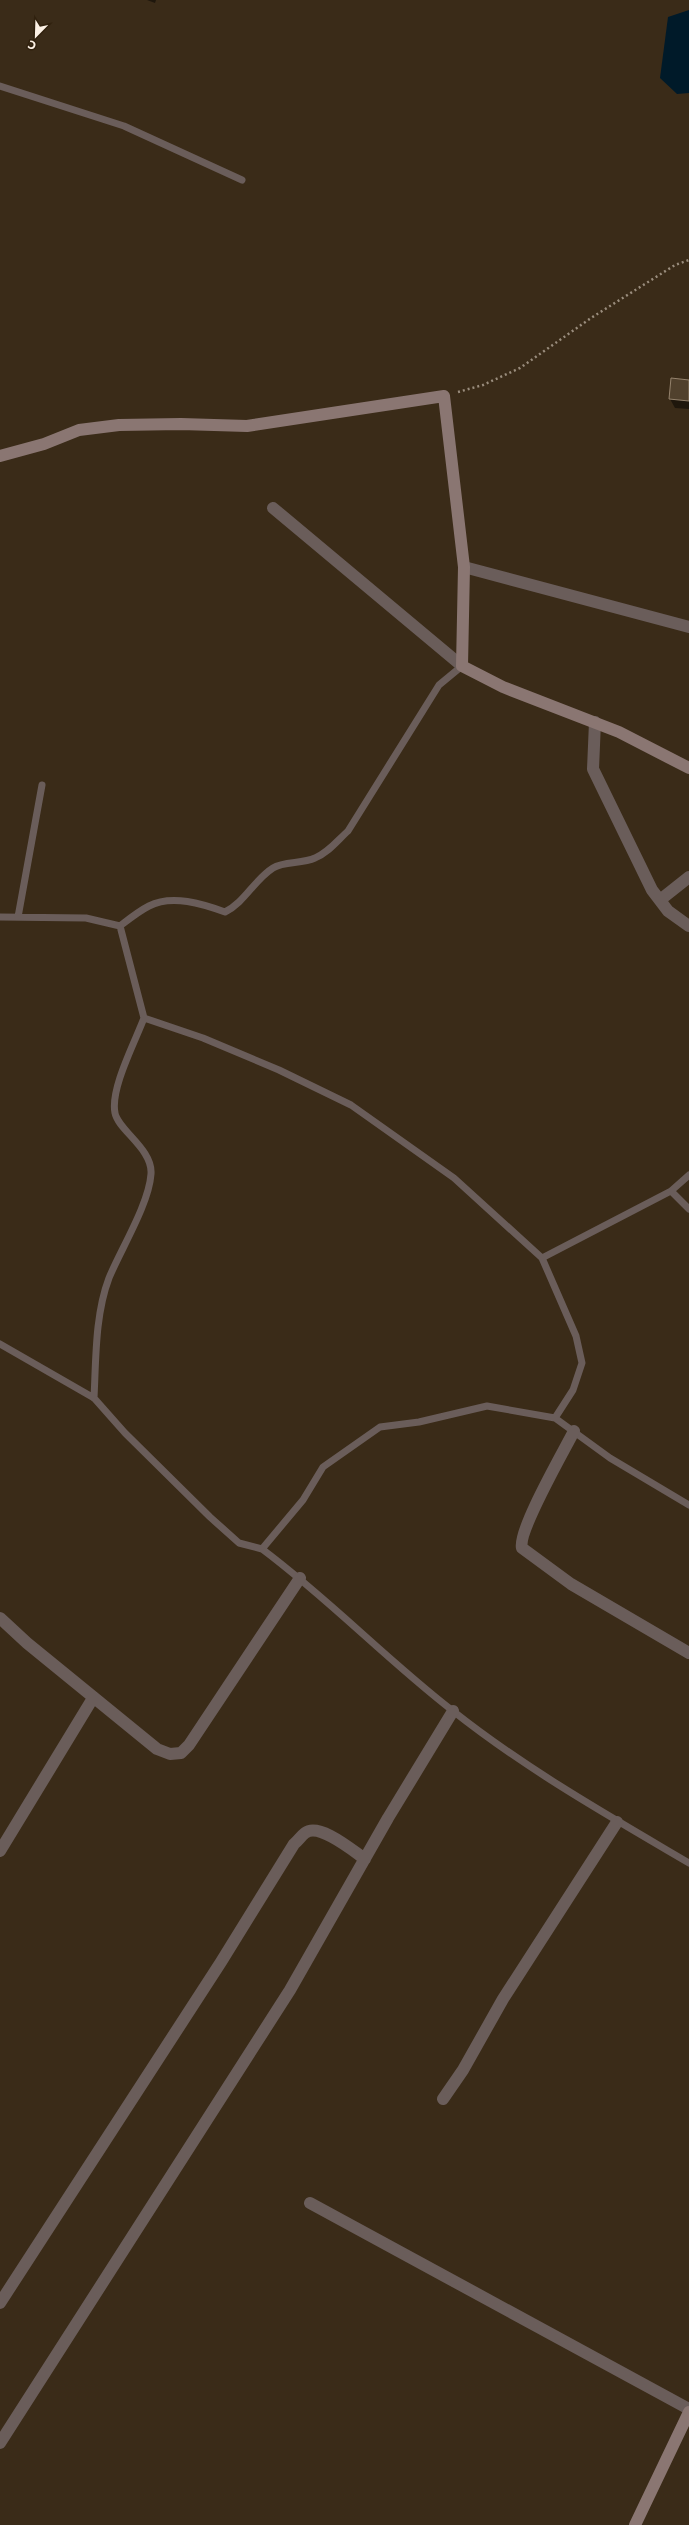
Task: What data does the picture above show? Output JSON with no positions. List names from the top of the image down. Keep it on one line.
{"north":"bottom left"}
